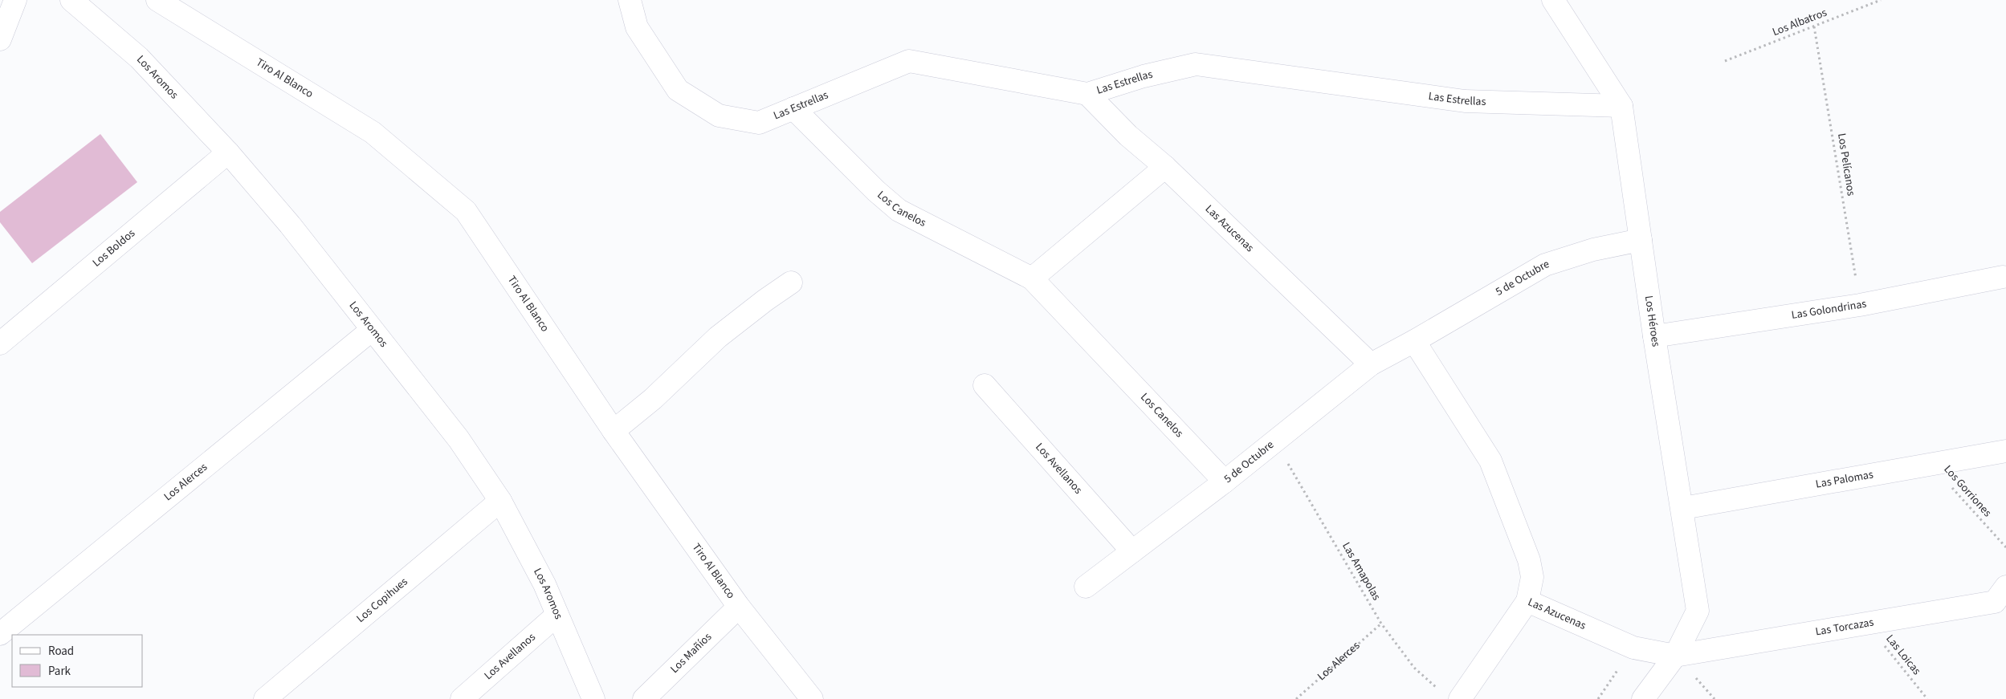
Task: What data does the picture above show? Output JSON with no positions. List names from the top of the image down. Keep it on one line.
{"streets":{"street":["Los Aromos","Tiro Al Blanco","Las Estrellas","Los Canelos","Las Azucenas","Los Boldos","5 de Octubre","Las Golondrinas","Los Héroes","Los Avellanos","Las Palomas","Los Alerces","Los Copihues","Las Torcazas","Los Mañíos"],"path":["Los Albatros","Los Pelícanos","Los Gorriones","Las Amapolas","Las Loicas"]},"crossings":[["Los Albatros","Los Pelícanos"],["Los Aromos","Los Boldos"],["Los Aromos","Los Avellanos"],["Los Aromos","Los Alerces"],["Los Aromos","Los Copihues"],["Tiro Al Blanco","Los Mañíos"],["Las Estrellas","Los Canelos"],["Las Estrellas","Las Azucenas"],["Las Estrellas","Los Héroes"],["Los Pelícanos","Las Golondrinas"],["Los Canelos","5 de Octubre"],["Las Azucenas","5 de Octubre"],["Las Azucenas","Los Héroes"],["Las Azucenas","Las Torcazas"],["5 de Octubre","Los Héroes"],["5 de Octubre","Los Avellanos"],["5 de Octubre","Las Amapolas"],["Las Golondrinas","Los Héroes"],["Los Héroes","Las Palomas"],["Los Héroes","Las Torcazas"],["Las Palomas","Los Gorriones"],["Los Alerces","Las Amapolas"],["Las Torcazas","Las Loicas"]],"legend":["Road","Park"]}
